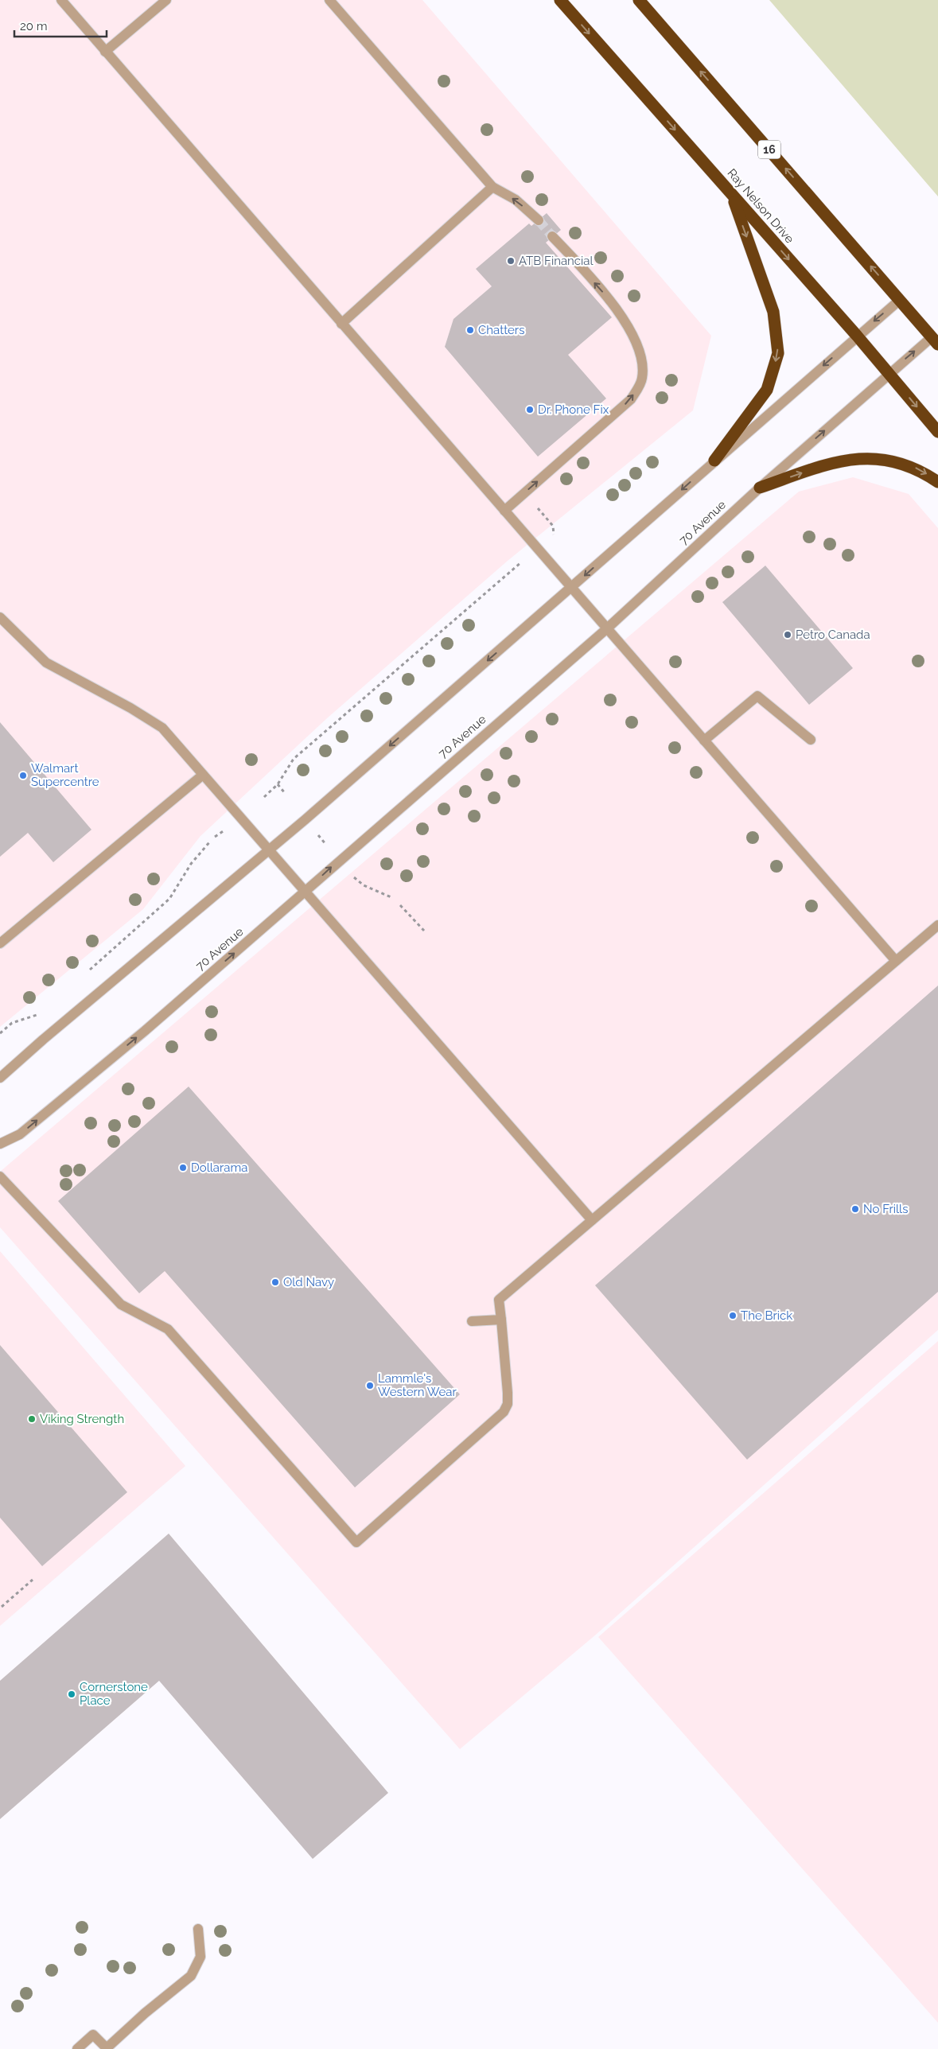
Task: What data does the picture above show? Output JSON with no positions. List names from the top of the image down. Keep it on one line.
{"streets":{"highway":["16","Ray Nelson Drive"],"street":["70 Avenue"]},"crossings":[["16","70 Avenue"],["Ray Nelson Drive","70 Avenue"]],"places":["ATB Financial","Chatters","Dr. Phone Fix","Petro Canada","Walmart Supercentre","Dollarama","No Frills","Old Navy","The Brick","Lammle's Western Wear","Viking Strength","Cornerstone Place"],"scale_bar":"20 m"}
